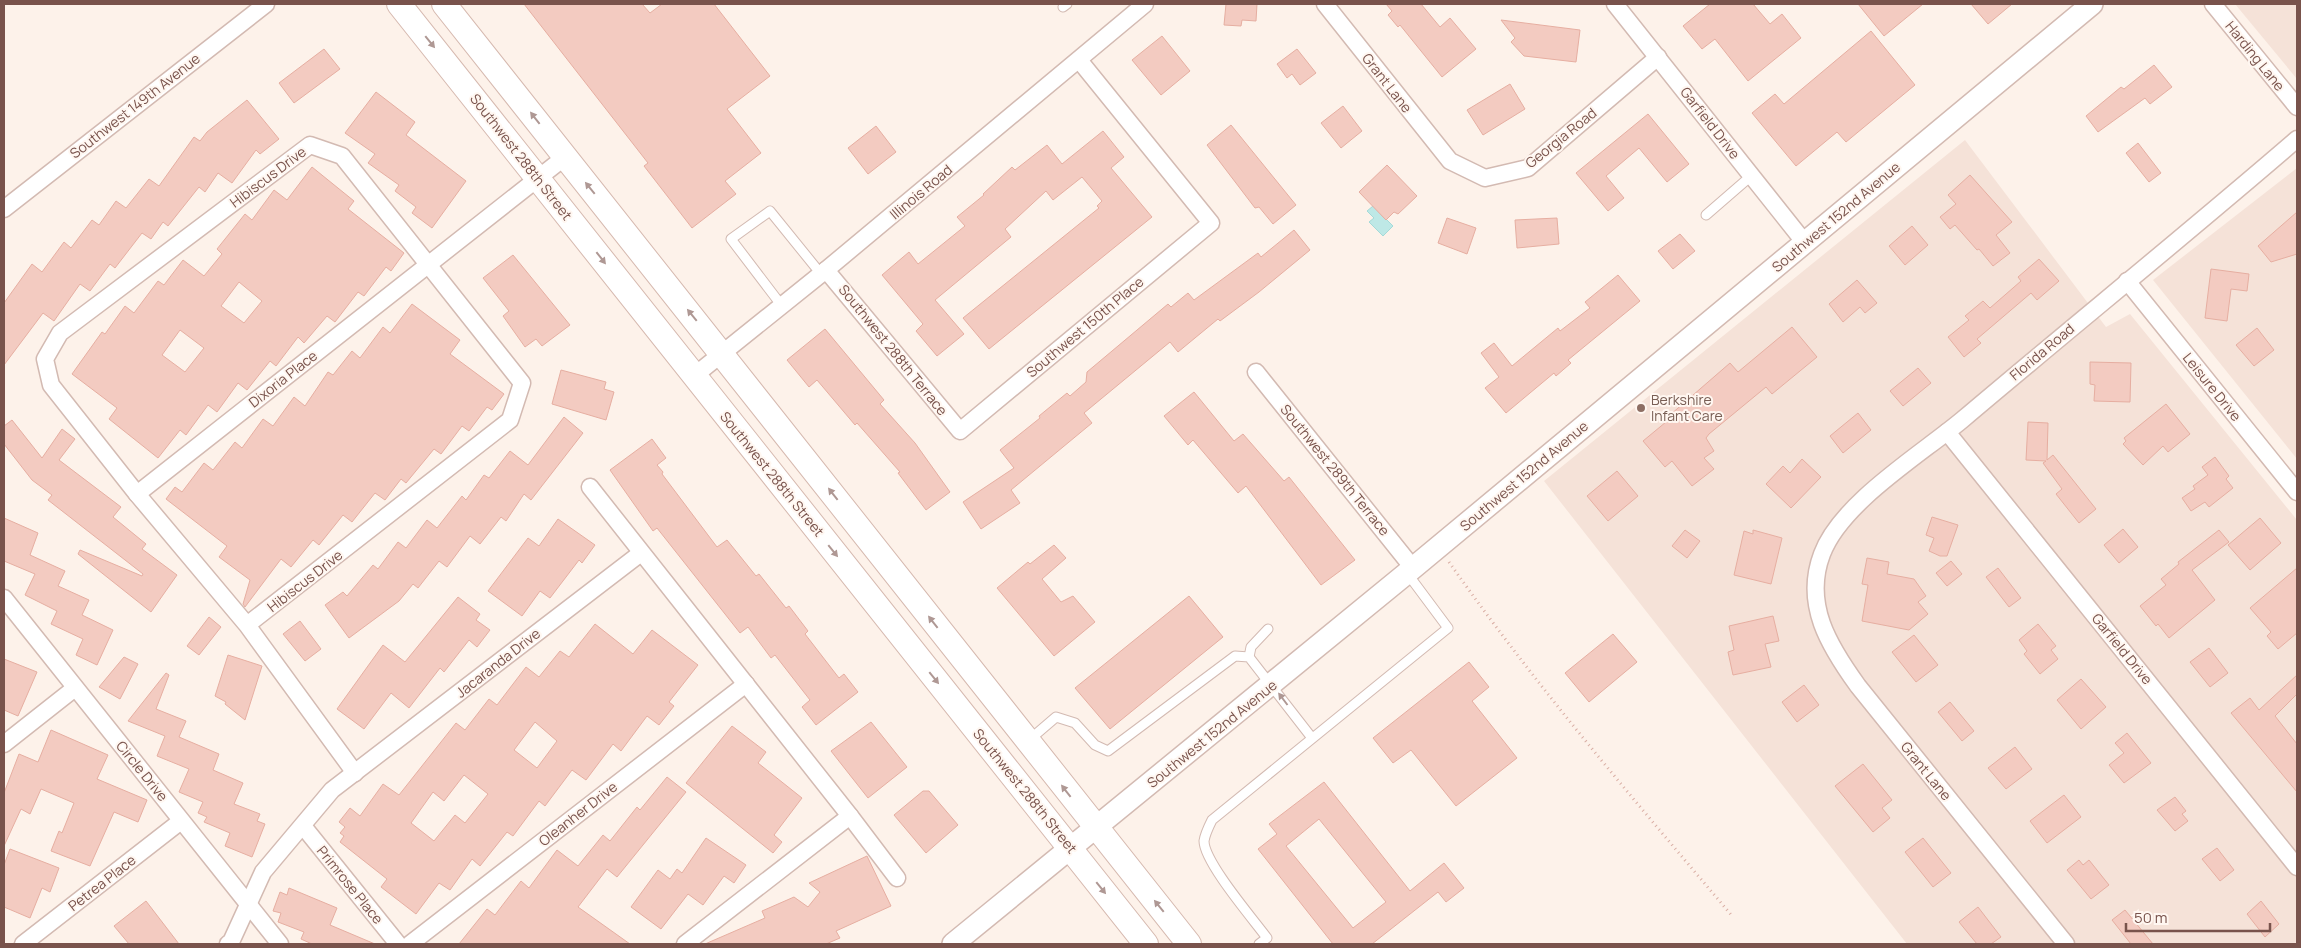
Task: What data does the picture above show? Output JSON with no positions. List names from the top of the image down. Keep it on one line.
{"streets":{"main road":["Southwest 288th Street"],"street":["Harding Lane","Grant Lane","Southwest 149th Avenue","Garfield Drive","Georgia Road","Hibiscus Drive","Illinois Road","Southwest 152nd Avenue","Southwest 150th Place","Southwest 288th Terrace","Florida Road","Dixoria Place","Leisure Drive","Southwest 289th Terrace","Jacaranda Drive","Circle Drive","Oleanher Drive","Petrea Place","Primrose Place"]},"crossings":[["Grant Lane","Georgia Road"],["Grant Lane","Florida Road"],["Garfield Drive","Georgia Road"],["Garfield Drive","Southwest 152nd Avenue"],["Garfield Drive","Florida Road"],["Southwest 288th Street","Illinois Road"],["Southwest 288th Street","Southwest 152nd Avenue"],["Southwest 288th Street","Dixoria Place"],["Hibiscus Drive","Dixoria Place"],["Hibiscus Drive","Jacaranda Drive"],["Illinois Road","Southwest 150th Place"],["Illinois Road","Southwest 288th Terrace"],["Southwest 152nd Avenue","Southwest 289th Terrace"],["Southwest 150th Place","Southwest 288th Terrace"],["Florida Road","Leisure Drive"],["Circle Drive","Petrea Place"]],"places":["Berkshire Infant Care"],"scale_bar":"50 m"}
